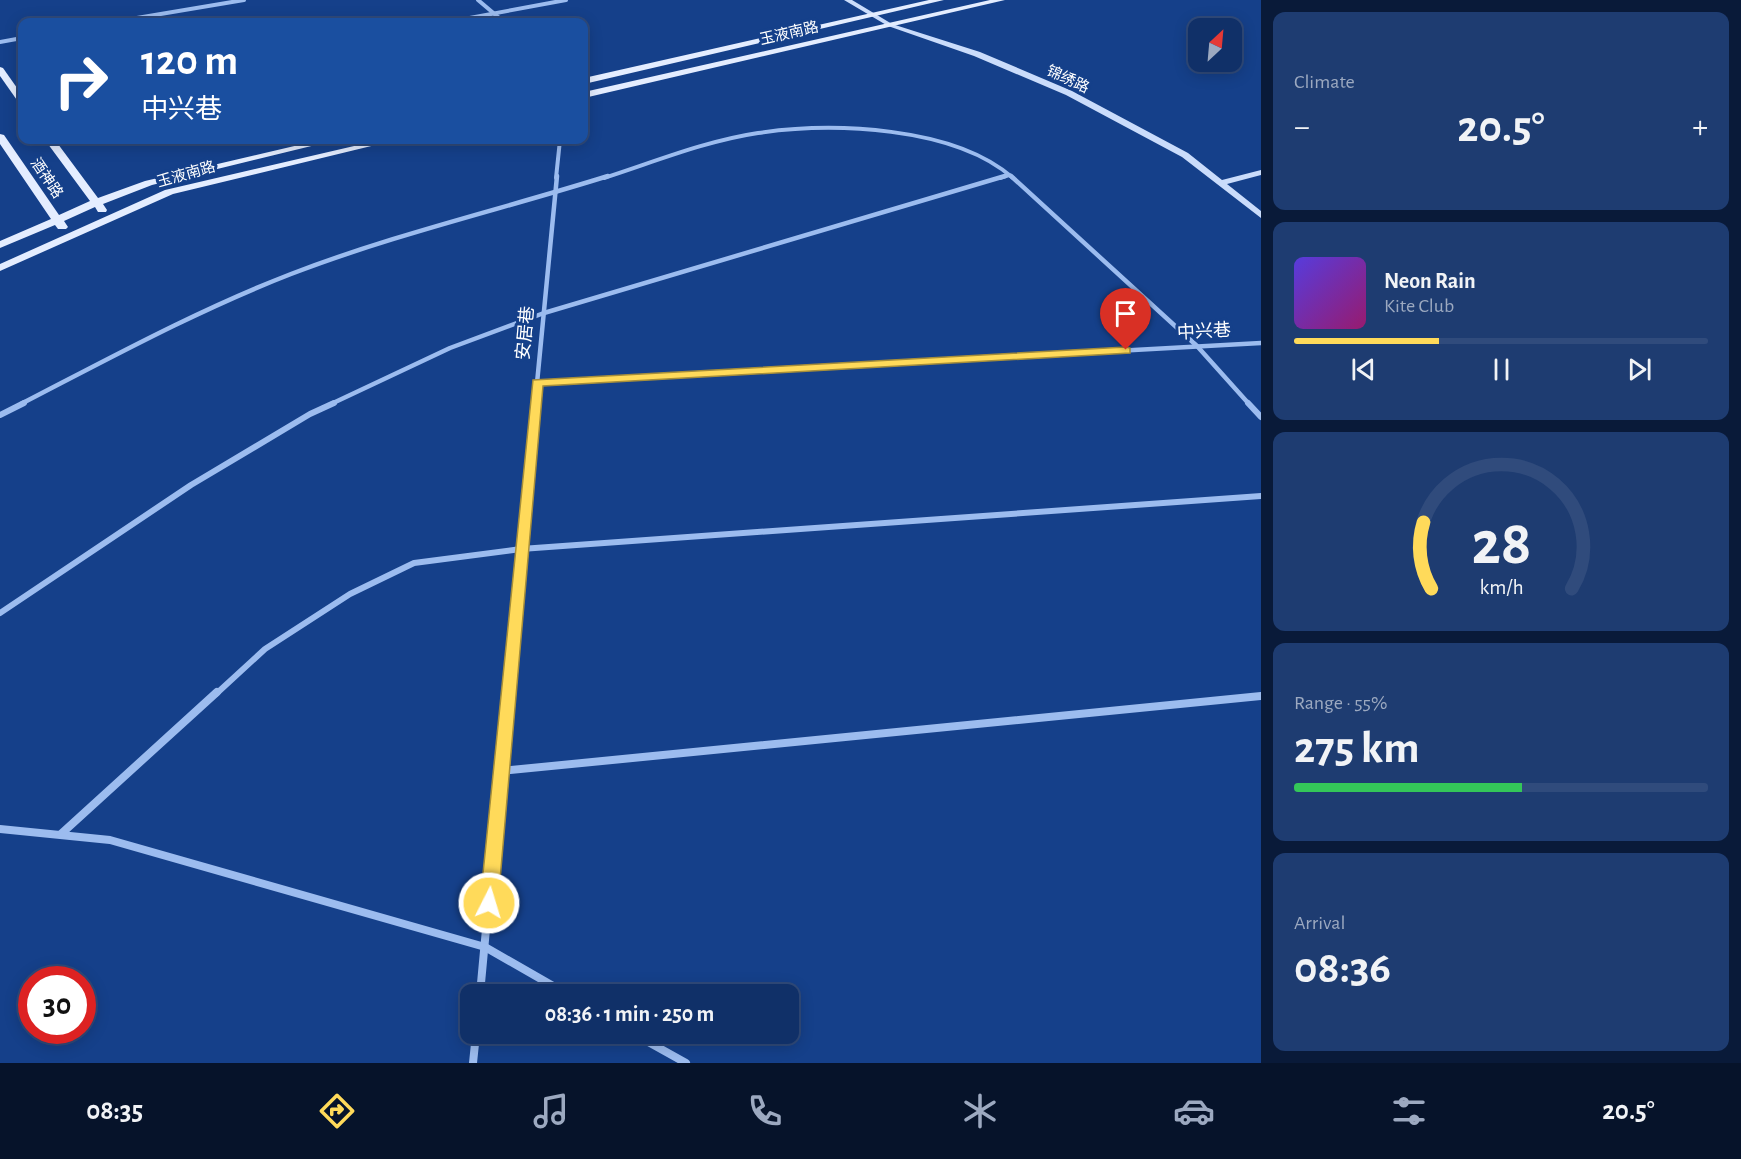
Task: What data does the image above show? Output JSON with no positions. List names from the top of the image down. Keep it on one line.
{"streets":{"main road":["玉液南路","酒神路"],"street":["锦绣路","中兴巷","安居巷"]},"crossings":[["玉液南路","锦绣路"],["玉液南路","酒神路"],["中兴巷","安居巷"]],"north":"top right","page":{"tile":["Climate",["Range · 55%","275 km"],["Arrival","08:36"]],"turn":["120 m","中兴巷"],"heat":["−","20.5°","+"],"song":["Neon Rain","Kite Club"],"limit":"30","trip":"08:36 · 1 min · 250 m","tabs":["08:35","20.5°"],"gauge":["28","km/h"]}}
